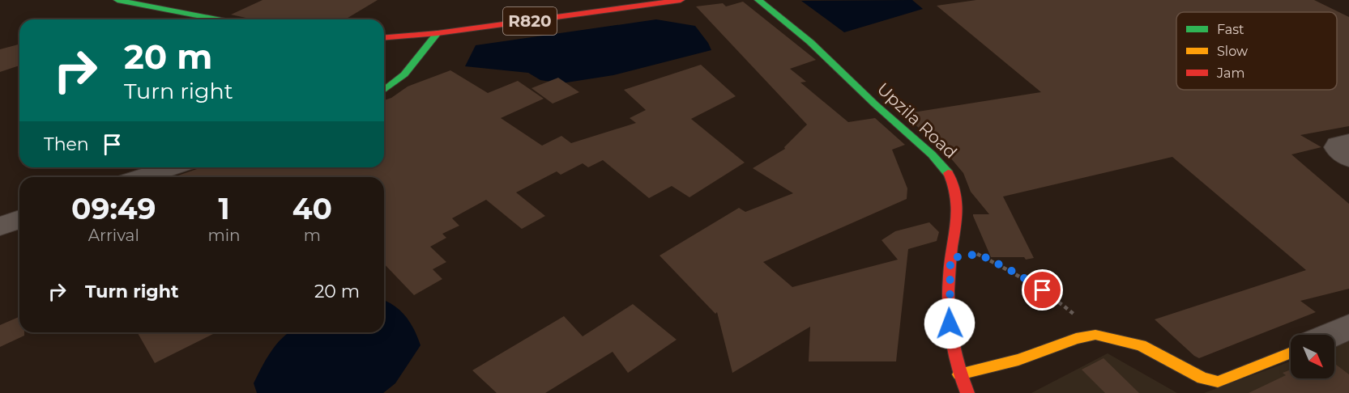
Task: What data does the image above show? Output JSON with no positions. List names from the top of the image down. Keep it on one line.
{"streets":{"street":["R820","Upzila Road"]},"legend":["Fast","Slow","Jam"],"north":"bottom right","page":{"turn":["20 m","Turn right"],"then":"Then","eta":["09:49","Arrival","1","min","40","m"],"list":[{"name":"Turn right","value":"20 m"}]}}
